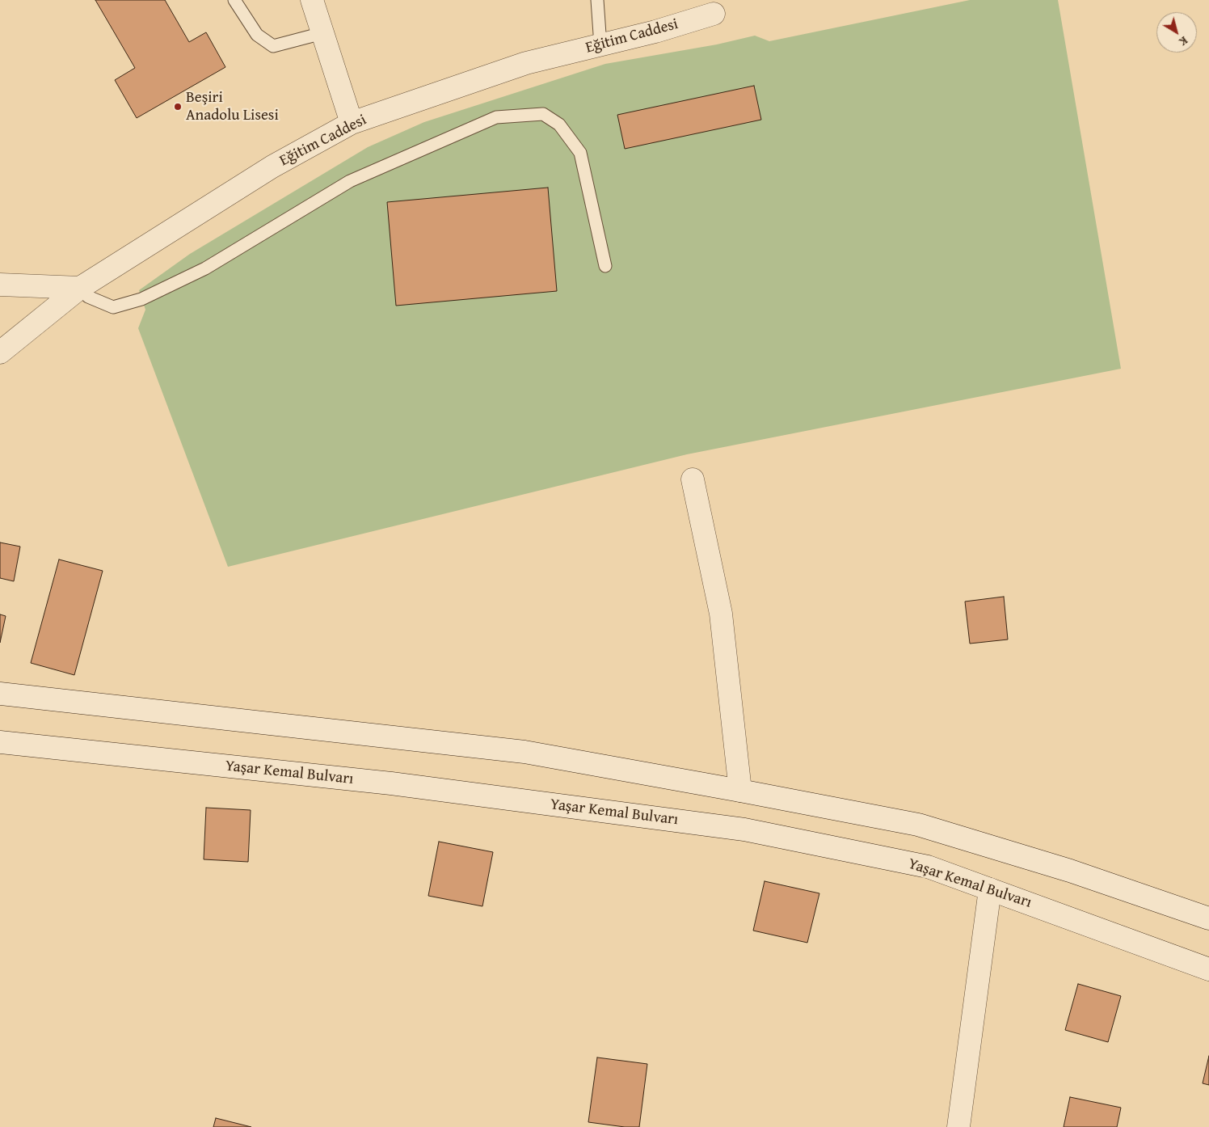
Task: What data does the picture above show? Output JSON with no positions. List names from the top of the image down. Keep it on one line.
{"streets":{"main road":["Eğitim Caddesi","Yaşar Kemal Bulvarı"]},"places":["Beşiri Anadolu Lisesi"],"north":"bottom right"}
